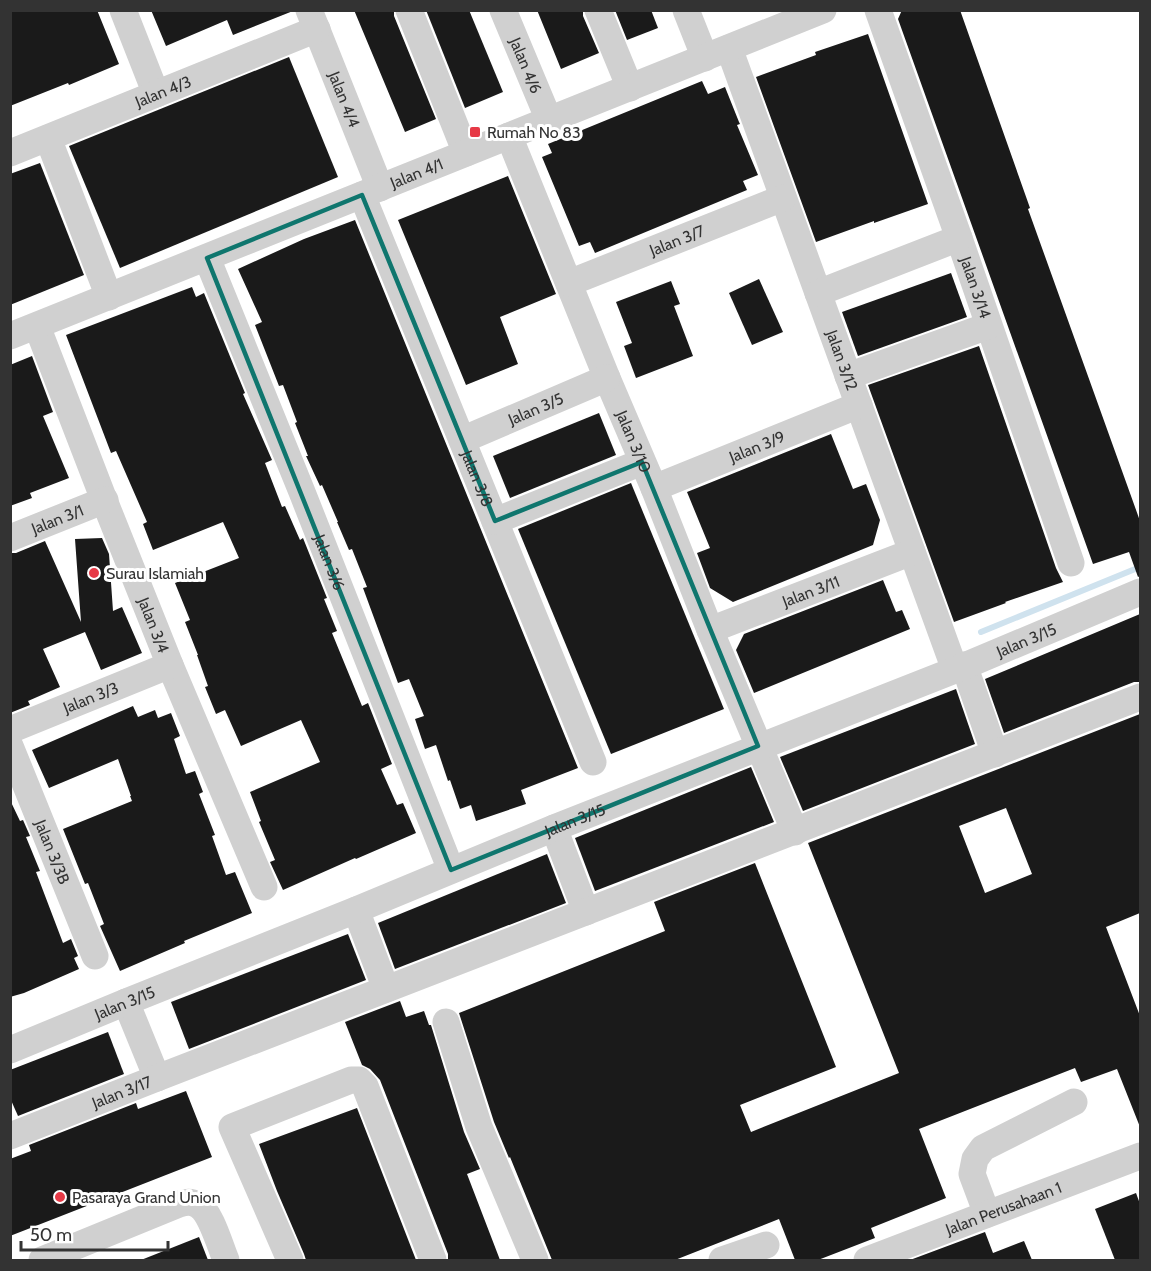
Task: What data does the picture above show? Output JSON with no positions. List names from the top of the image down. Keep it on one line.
{"streets":{"street":["Jalan 4/6","Jalan 4/3","Jalan 4/4","Jalan 4/1","Jalan 3/7","Jalan 3/14","Jalan 3/12","Jalan 3/5","Jalan 3/10","Jalan 3/9","Jalan 3/8","Jalan 3/1","Jalan 3/6","Jalan 3/11","Jalan 3/4","Jalan 3/15","Jalan 3/3","Jalan 3/3B","Jalan 3/17","Jalan Perusahaan 1"]},"crossings":[["Jalan 4/6","Jalan 4/1"],["Jalan 4/3","Jalan 4/4"],["Jalan 4/4","Jalan 4/1"],["Jalan 4/4","Jalan 3/8"],["Jalan 4/1","Jalan 3/12"],["Jalan 4/1","Jalan 3/10"],["Jalan 4/1","Jalan 3/8"],["Jalan 4/1","Jalan 3/6"],["Jalan 4/1","Jalan 3/4"],["Jalan 3/7","Jalan 3/12"],["Jalan 3/7","Jalan 3/10"],["Jalan 3/12","Jalan 3/9"],["Jalan 3/12","Jalan 3/11"],["Jalan 3/12","Jalan 3/15"],["Jalan 3/5","Jalan 3/10"],["Jalan 3/5","Jalan 3/8"],["Jalan 3/10","Jalan 3/9"],["Jalan 3/10","Jalan 3/11"],["Jalan 3/10","Jalan 3/15"],["Jalan 3/1","Jalan 3/4"],["Jalan 3/6","Jalan 3/15"],["Jalan 3/4","Jalan 3/3"],["Jalan 3/15","Jalan 3/17"]],"places":{"transit":["Rumah No 83"],"other":["Surau Islamiah","Pasaraya Grand Union"]},"scale_bar":"50 m"}
